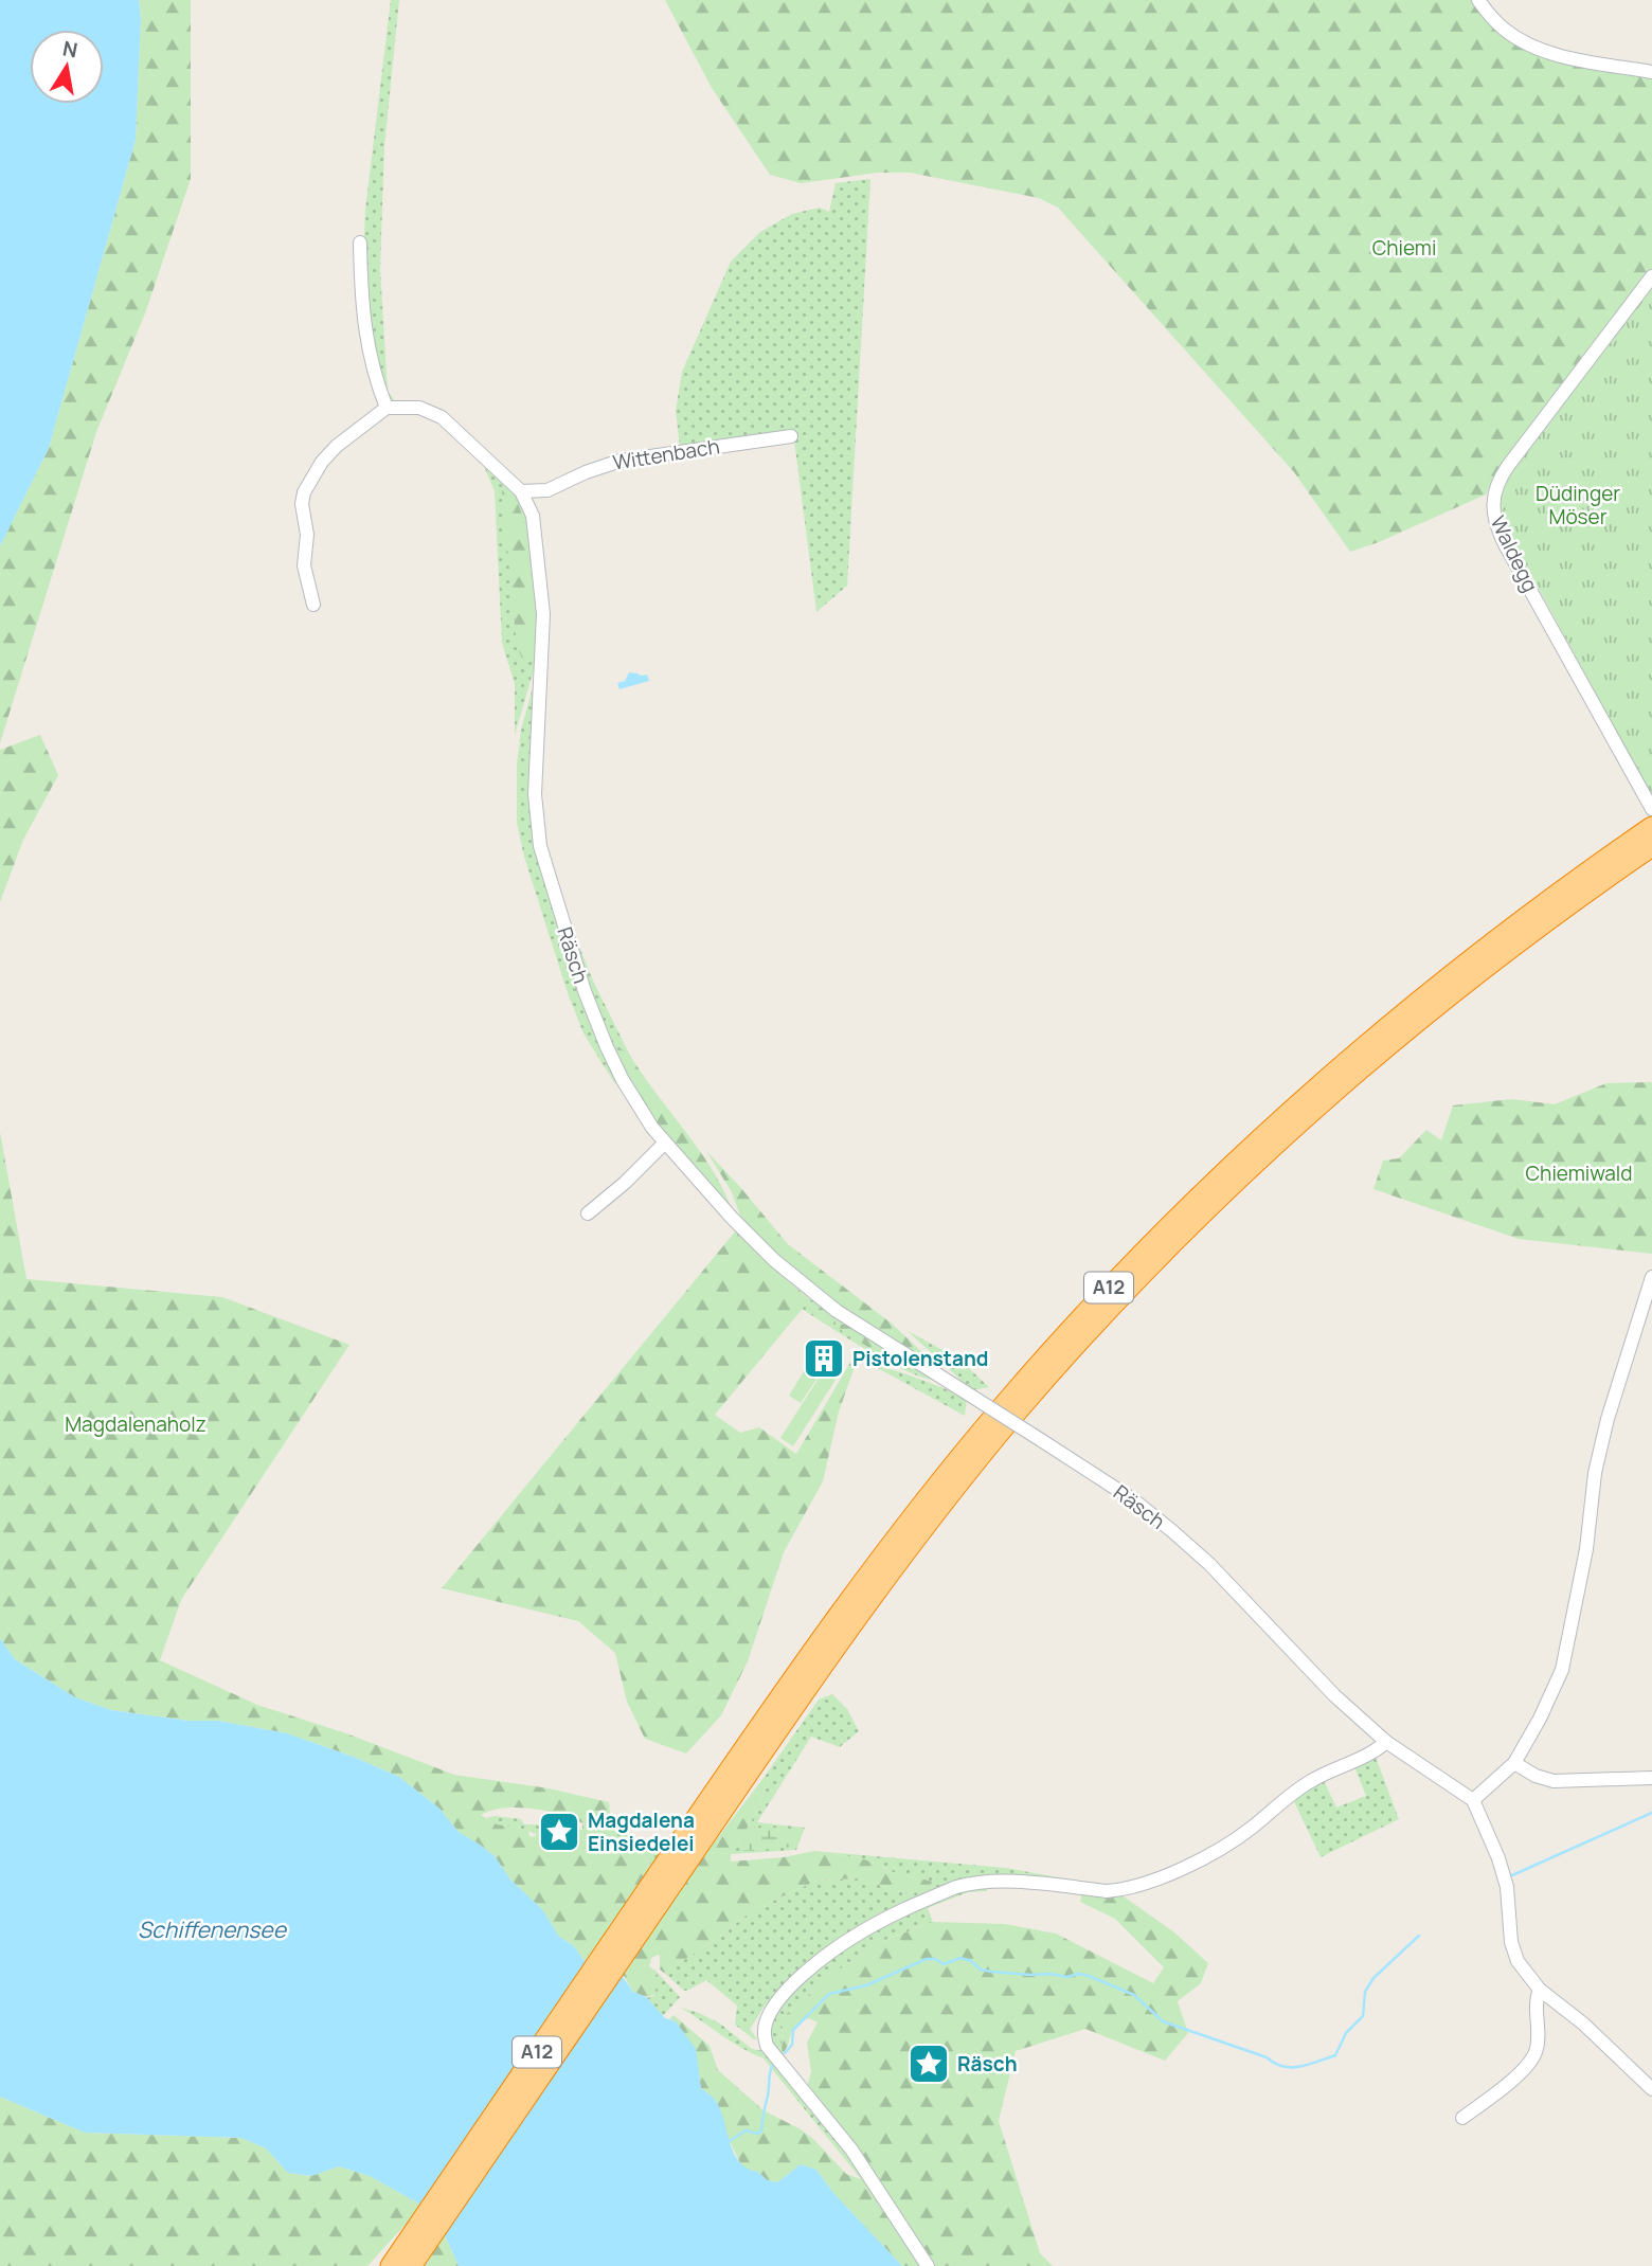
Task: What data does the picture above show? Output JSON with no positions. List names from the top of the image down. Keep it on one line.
{"streets":{"highway":["A12"],"street":["Wittenbach","Waldegg","Räsch"]},"water":["Schiffenensee"],"parks":["Chiemi","Düdinger Möser","Chiemiwald","Magdalenaholz"],"places":{"building":["Pistolenstand"],"place":["Magdalena Einsiedelei","Räsch"]},"north":"top"}
